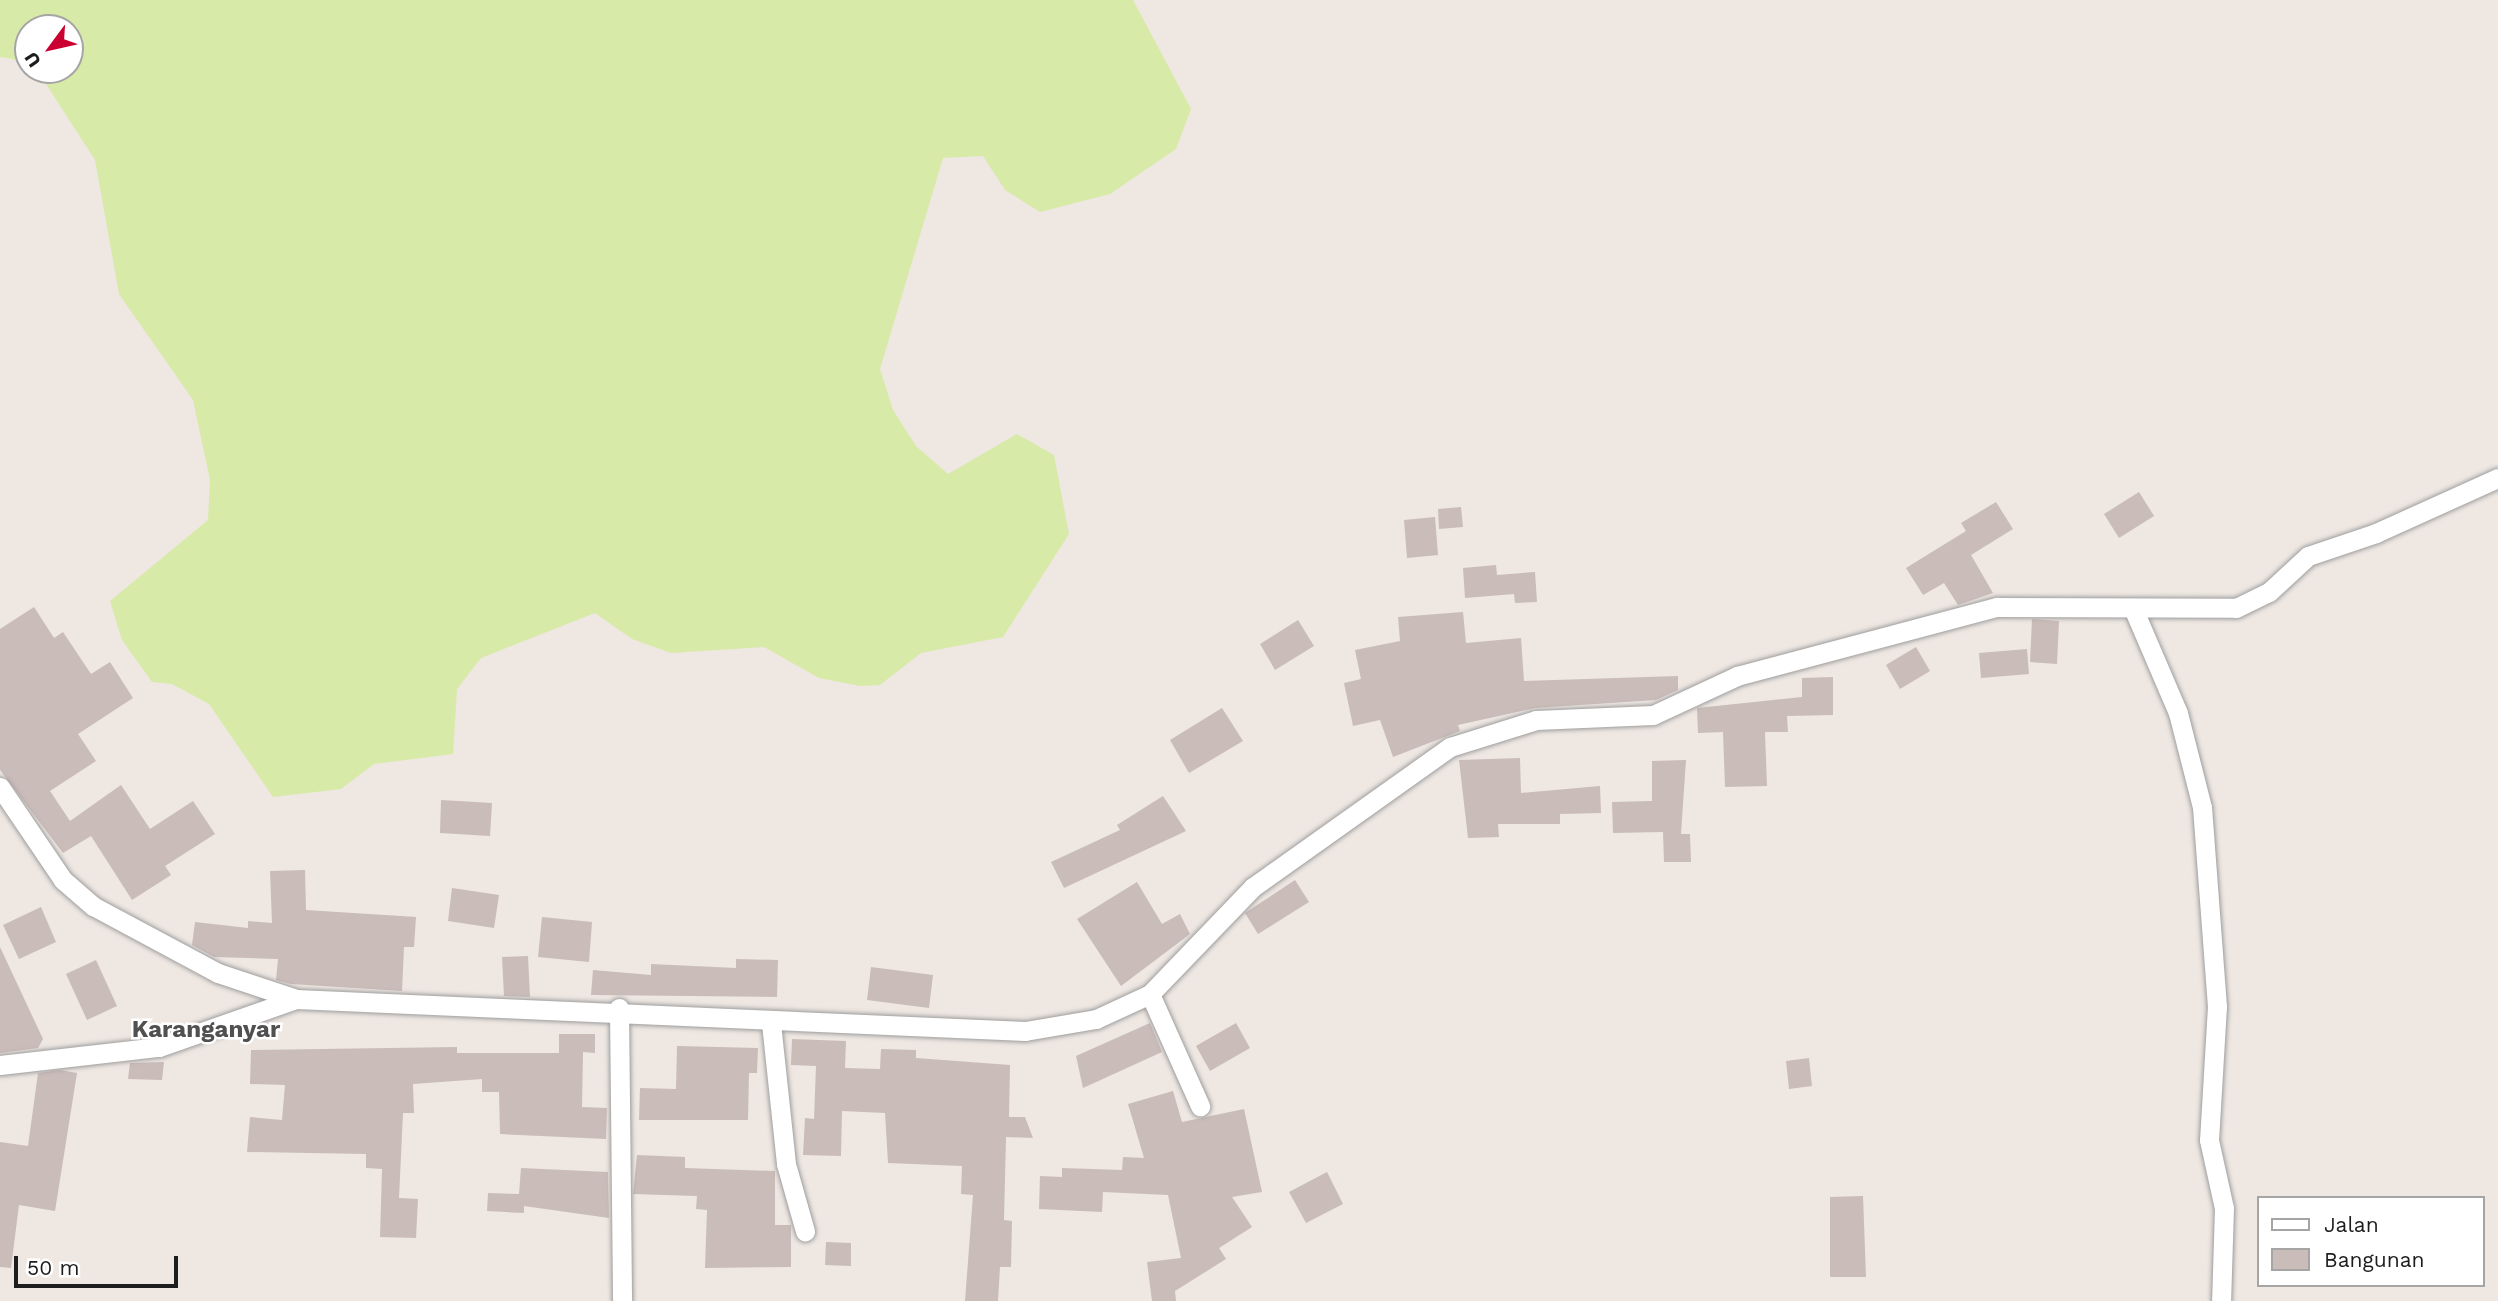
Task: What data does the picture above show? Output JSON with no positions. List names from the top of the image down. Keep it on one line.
{"districts":["Karanganyar"],"legend":["Jalan","Bangunan"],"scale_bar":"50 m","north":"bottom left"}
